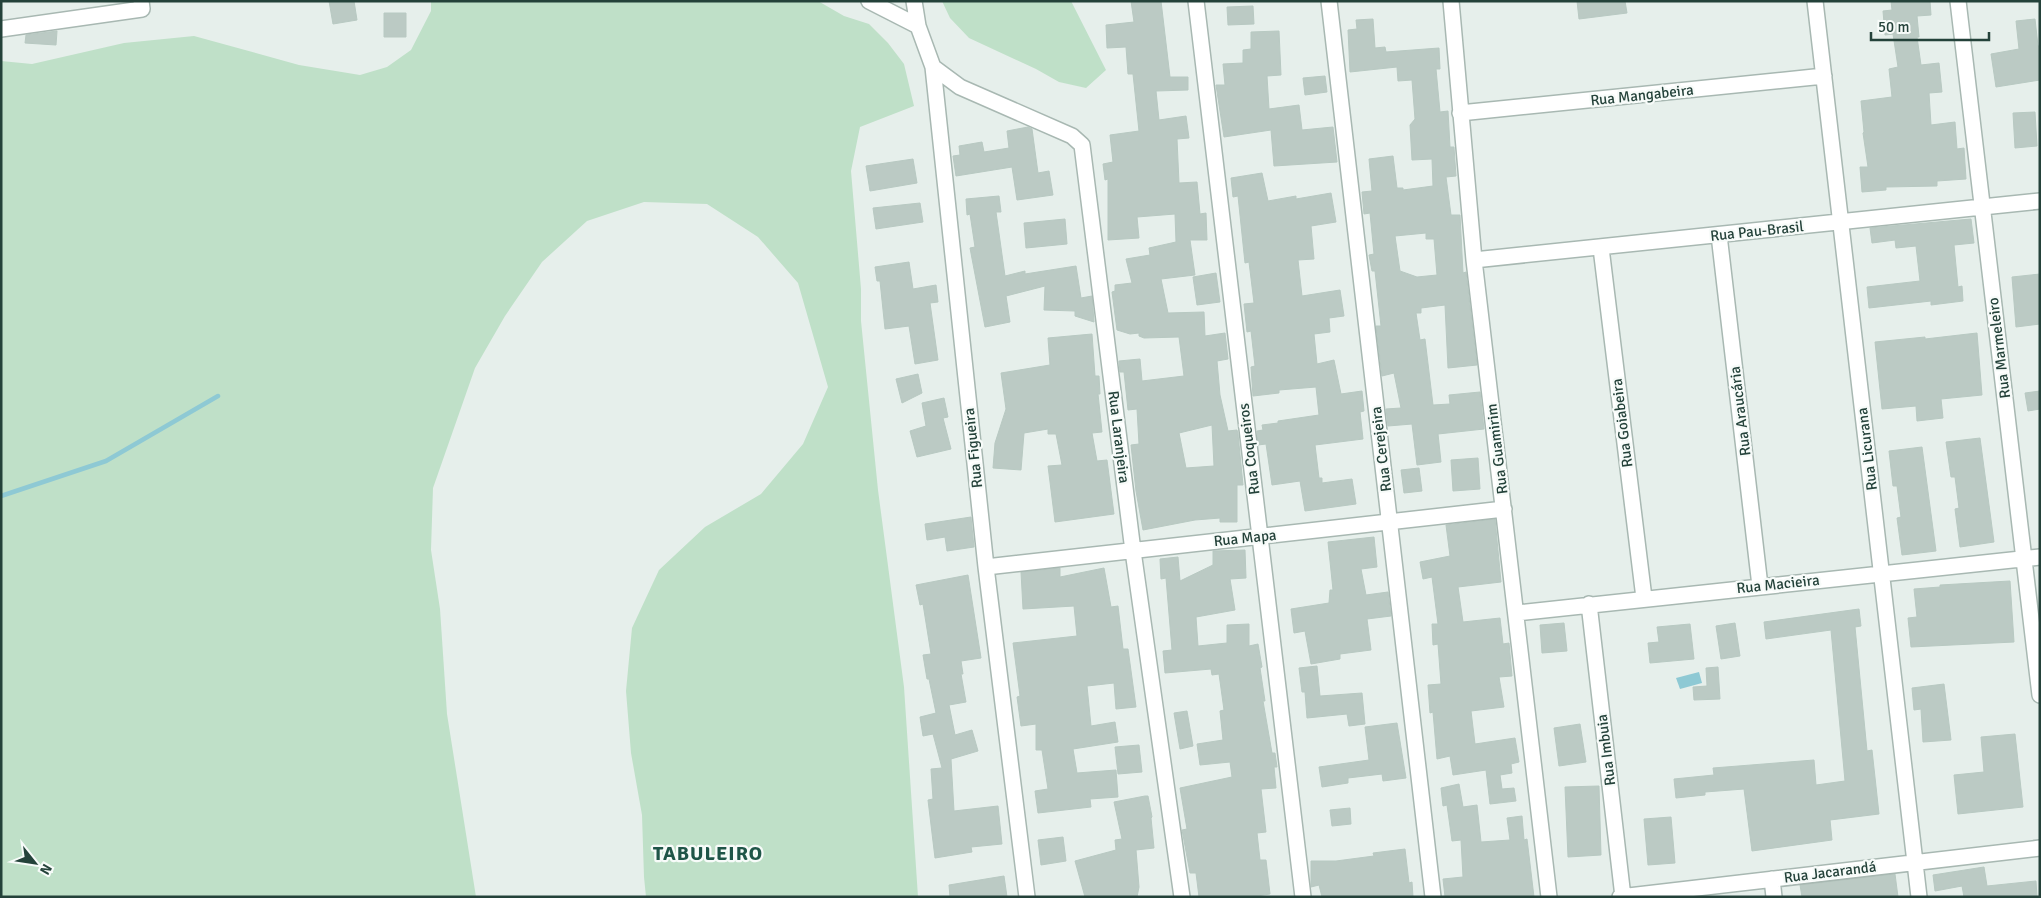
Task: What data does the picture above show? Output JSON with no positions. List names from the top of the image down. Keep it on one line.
{"streets":{"street":["Rua Mangabeira","Rua Pau-Brasil","Rua Marmeleiro","Rua Araucária","Rua Goiabeira","Rua Laranjeira","Rua Figueira","Rua Coqueiros","Rua Cerejeira","Rua Guamirim","Rua Licurana","Rua Mapa","Rua Macieira","Rua Imbuia","Rua Jacarandá"]},"crossings":[["Rua Mangabeira","Rua Guamirim"],["Rua Mangabeira","Rua Licurana"],["Rua Pau-Brasil","Rua Marmeleiro"],["Rua Pau-Brasil","Rua Araucária"],["Rua Pau-Brasil","Rua Goiabeira"],["Rua Pau-Brasil","Rua Guamirim"],["Rua Pau-Brasil","Rua Licurana"],["Rua Marmeleiro","Rua Macieira"],["Rua Araucária","Rua Macieira"],["Rua Goiabeira","Rua Macieira"],["Rua Laranjeira","Rua Figueira"],["Rua Laranjeira","Rua Mapa"],["Rua Figueira","Rua Mapa"],["Rua Coqueiros","Rua Mapa"],["Rua Cerejeira","Rua Mapa"],["Rua Guamirim","Rua Mapa"],["Rua Guamirim","Rua Macieira"],["Rua Licurana","Rua Macieira"],["Rua Licurana","Rua Jacarandá"],["Rua Macieira","Rua Imbuia"],["Rua Imbuia","Rua Jacarandá"]],"districts":["TABULEIRO"],"scale_bar":"50 m","north":"bottom right"}
